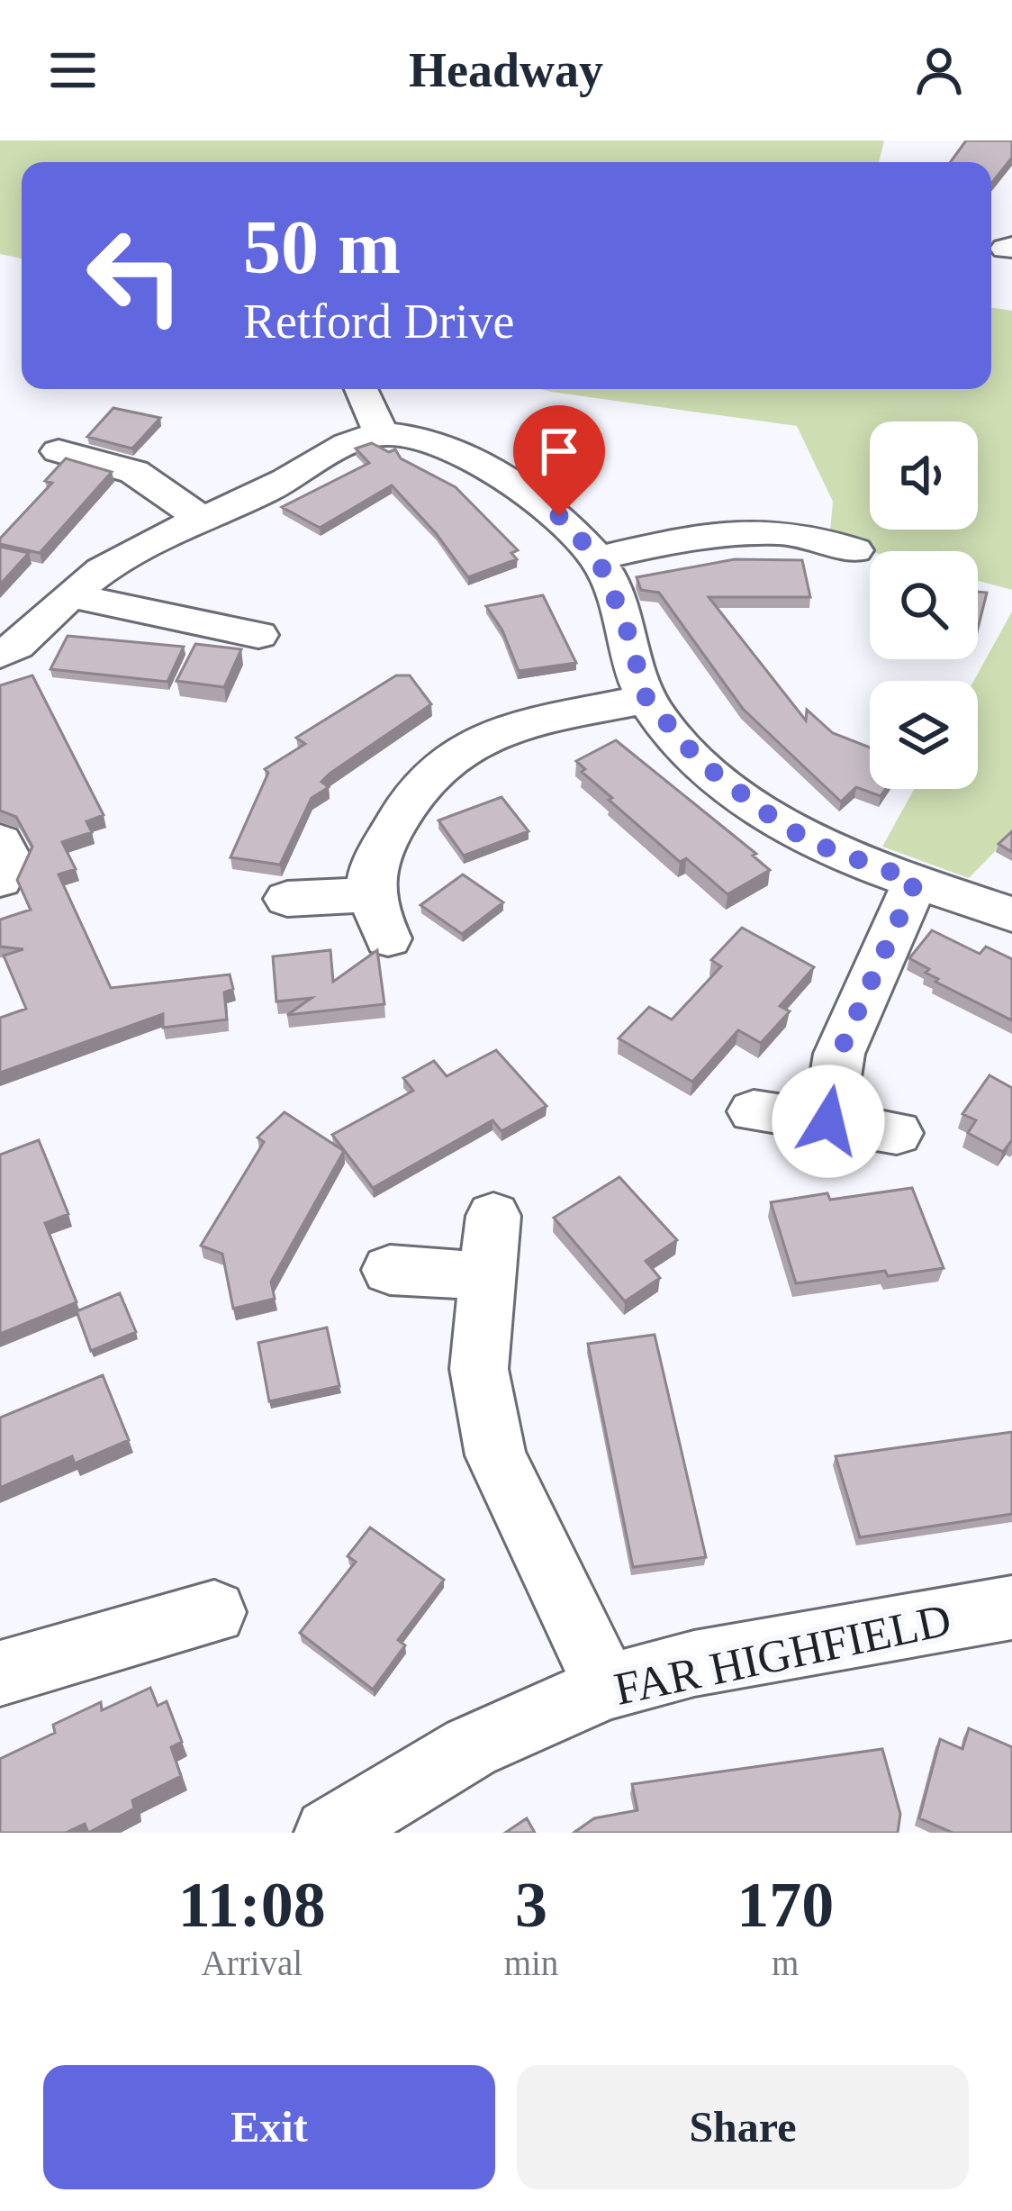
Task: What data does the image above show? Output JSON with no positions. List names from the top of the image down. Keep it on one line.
{"streets":{"street":["FAR HIGHFIELD"]},"page":{"header":"Headway","turn":["50 m","Retford Drive"],"eta":["11:08","Arrival","3","min","170","m"],"buttons":["Exit","Share"]}}
